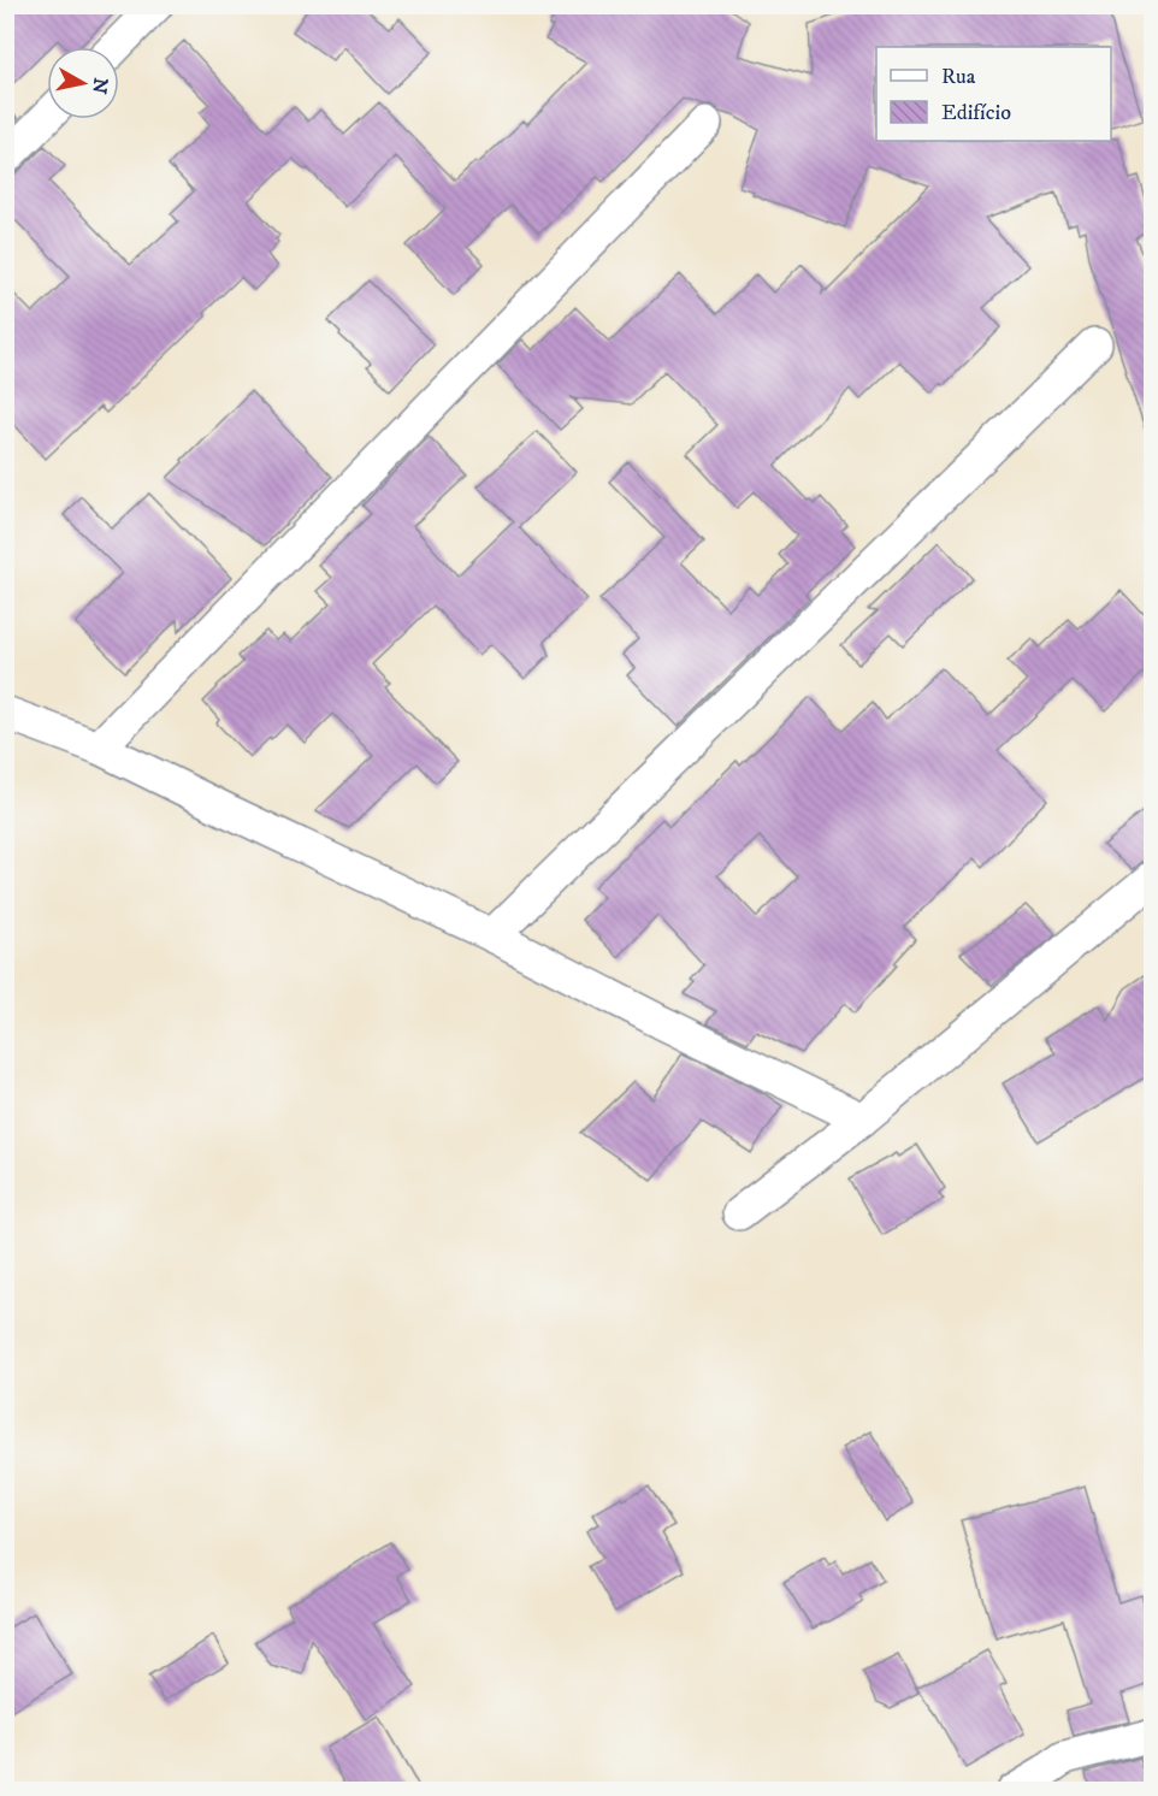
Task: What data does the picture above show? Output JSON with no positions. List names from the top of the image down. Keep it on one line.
{"legend":["Rua","Edifício"],"north":"right"}
